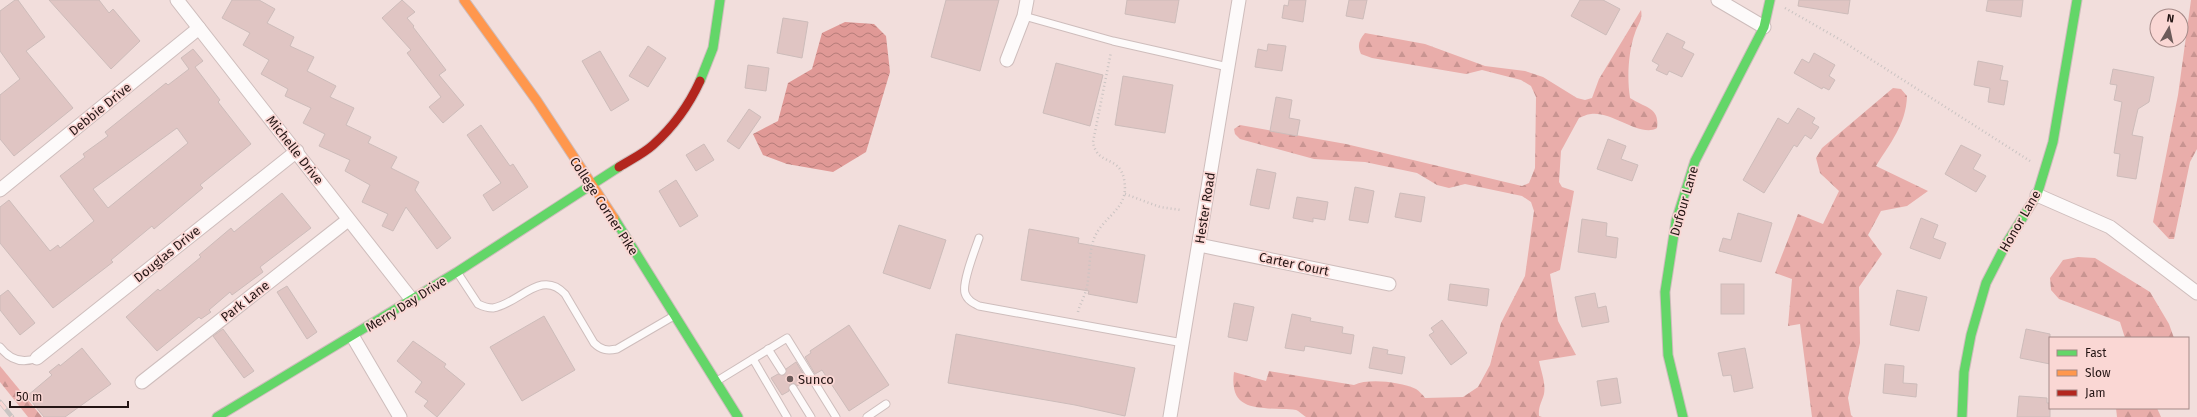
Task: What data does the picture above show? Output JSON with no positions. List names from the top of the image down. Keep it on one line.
{"streets":{"main road":["Dufour Lane","College Corner Pike","Honor Lane","Merry Day Drive"],"street":["Debbie Drive","Michelle Drive","Hester Road","Douglas Drive","Carter Court","Park Lane"]},"crossings":[["Debbie Drive","Michelle Drive"],["Michelle Drive","Douglas Drive"],["Michelle Drive","Park Lane"],["Michelle Drive","Merry Day Drive"],["College Corner Pike","Merry Day Drive"],["Hester Road","Carter Court"]],"places":["Sunco"],"legend":["Fast","Slow","Jam"],"scale_bar":"50 m","north":"top"}
